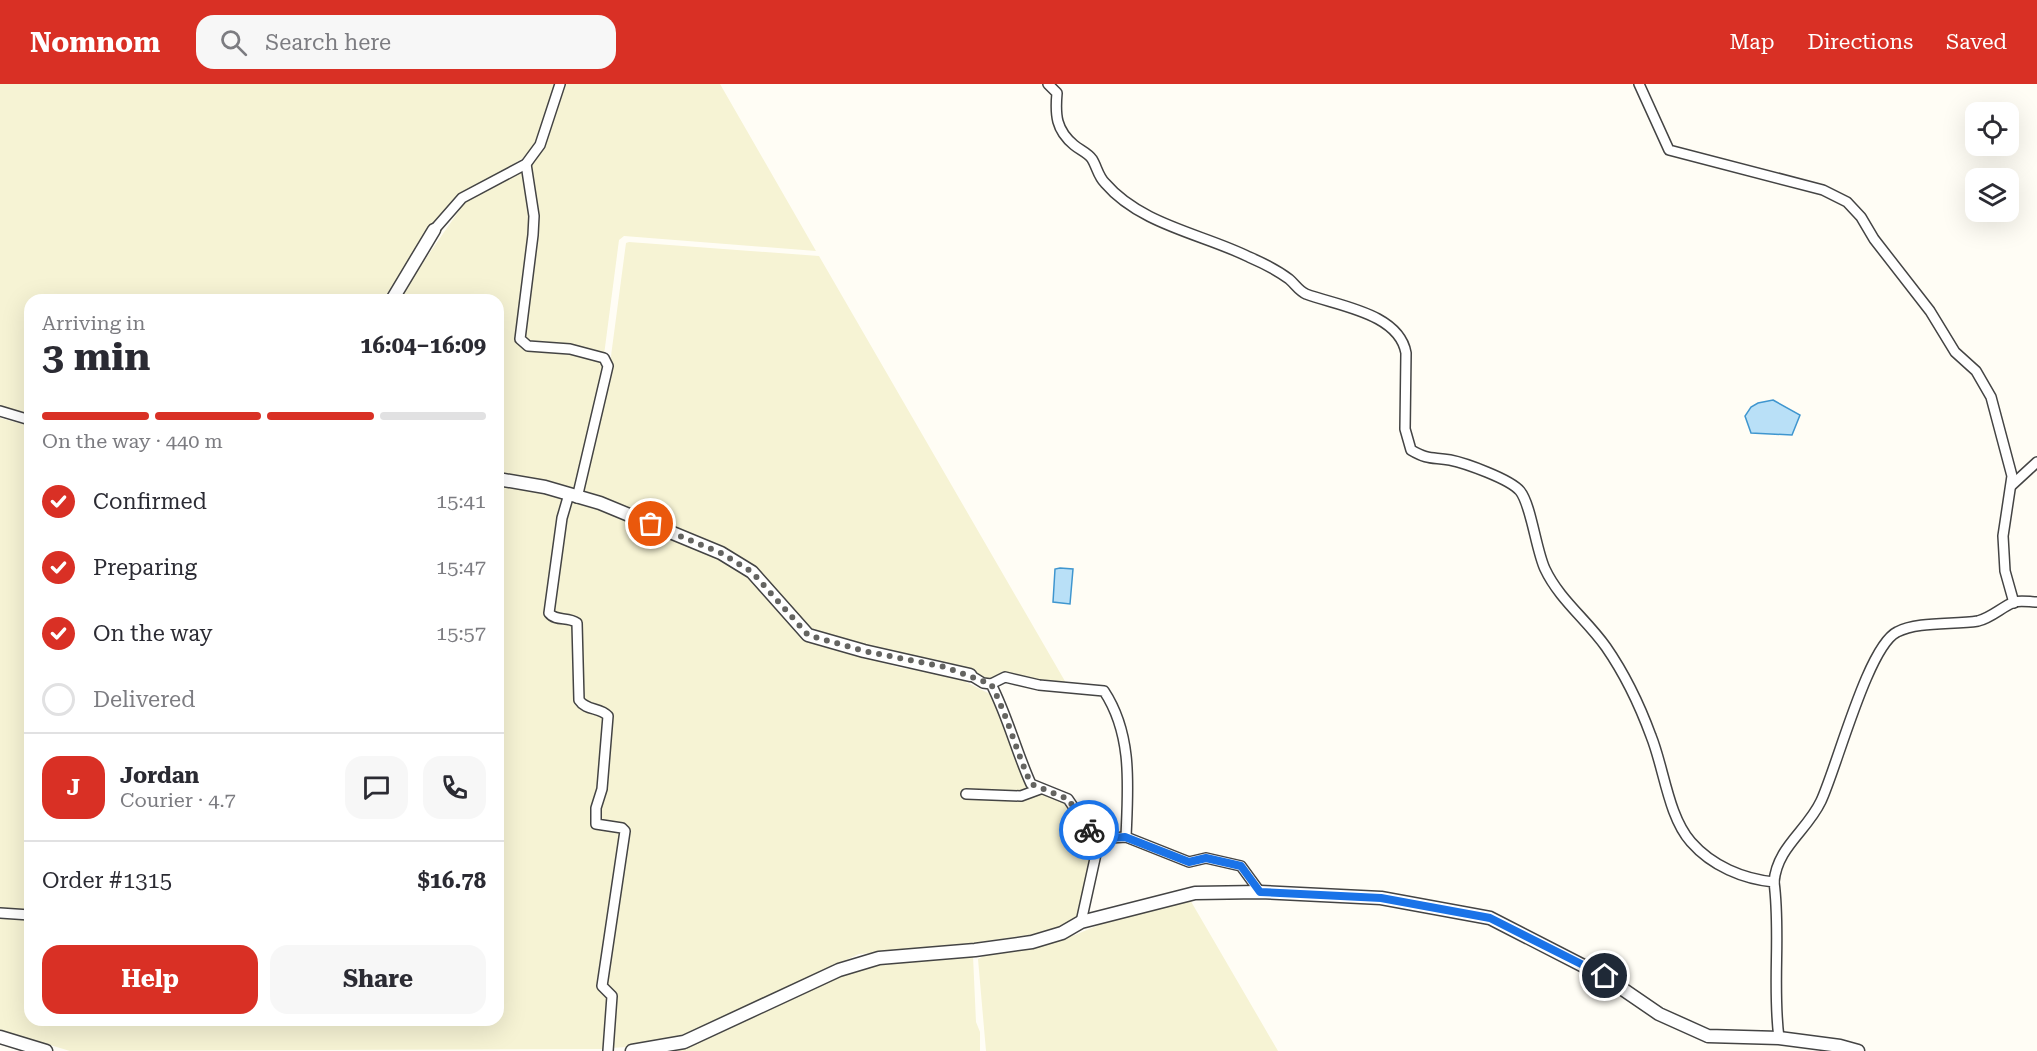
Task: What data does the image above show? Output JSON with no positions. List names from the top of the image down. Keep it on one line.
{"page":{"header":"Nomnom","search":"Search here","nav":["Map","Directions","Saved"],"heading":["3 min","Arriving in","16:04–16:09"],"panel":["Jordan","Courier · 4.7","Order #1315","$16.78"],"bar":"On the way · 440 m","list":[["Confirmed","15:41"],["Preparing","15:47"],["On the way","15:57"],"Delivered"],"round":"J","buttons":["Help","Share"]}}
